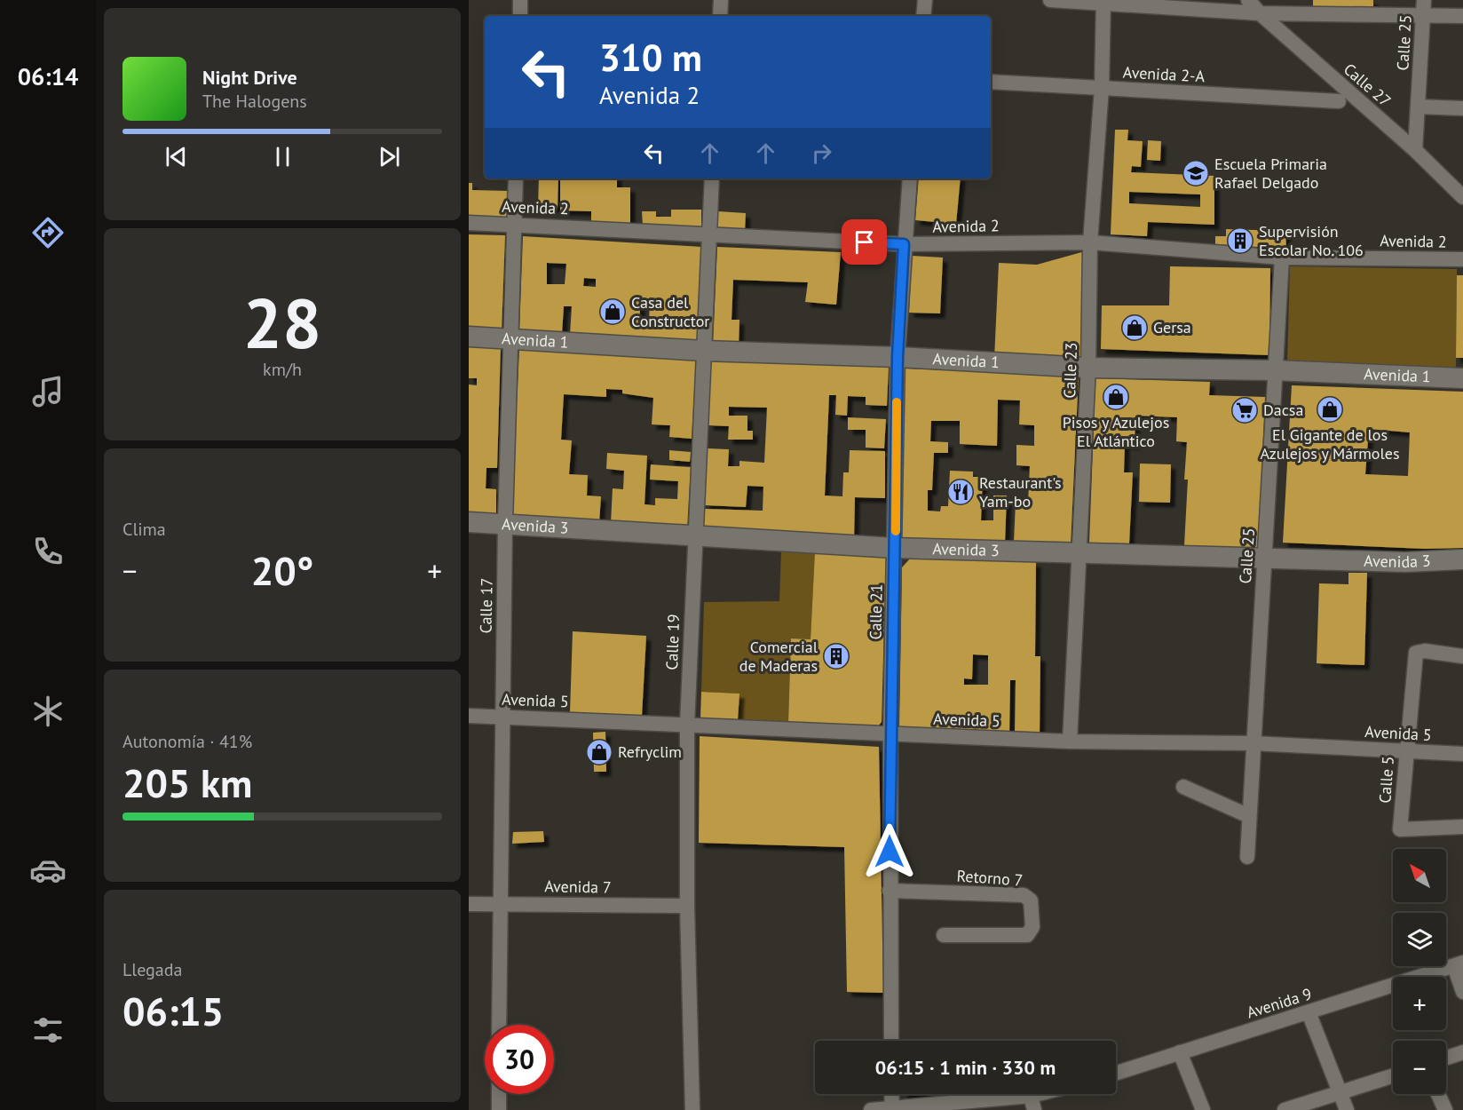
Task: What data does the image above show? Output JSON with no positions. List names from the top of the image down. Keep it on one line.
{"streets":{"main road":["Avenida 1","Avenida 3"],"street":["Calle 25","Avenida 2-A","Calle 27","Avenida 2","Calle 23","Calle 17","Calle 21","Calle 19","Avenida 5","Calle 5","Retorno 7","Avenida 7","Avenida 9"]},"crossings":[["Calle 25","Calle 27"],["Calle 25","Avenida 2"],["Calle 25","Avenida 1"],["Calle 25","Avenida 3"],["Calle 25","Avenida 5"],["Avenida 2-A","Calle 23"],["Avenida 2","Calle 23"],["Avenida 2","Calle 17"],["Avenida 2","Calle 21"],["Avenida 2","Calle 19"],["Avenida 1","Calle 23"],["Avenida 1","Calle 17"],["Avenida 1","Calle 21"],["Avenida 1","Calle 19"],["Calle 23","Avenida 3"],["Calle 23","Avenida 5"],["Avenida 3","Calle 17"],["Avenida 3","Calle 21"],["Avenida 3","Calle 19"],["Calle 17","Avenida 5"],["Calle 17","Avenida 7"],["Calle 21","Avenida 5"],["Calle 21","Retorno 7"],["Calle 19","Avenida 5"],["Calle 19","Avenida 7"],["Avenida 5","Calle 5"]],"places":{"school or university":["Escuela Primaria Rafael Delgado"],"building":["Supervisión Escolar No. 106","Comercial de Maderas"],"shop":["Casa del Constructor","Gersa","Pisos y Azulejos El Atlántico","El Gigante de los Azulejos y Mármoles","Refryclim"],"supermarket":["Dacsa"],"restaurant":["Restaurant's Yam-bo"]},"north":"top left","page":{"tabs":"06:14","turn":["310 m","Avenida 2"],"song":["Night Drive","The Halogens"],"tile":[["28","km/h"],"Clima",["Autonomía · 41%","205 km"],["Llegada","06:15"]],"heat":["−","20°","+"],"map_buttons":["+","−"],"limit":"30","trip":"06:15 · 1 min · 330 m"}}
